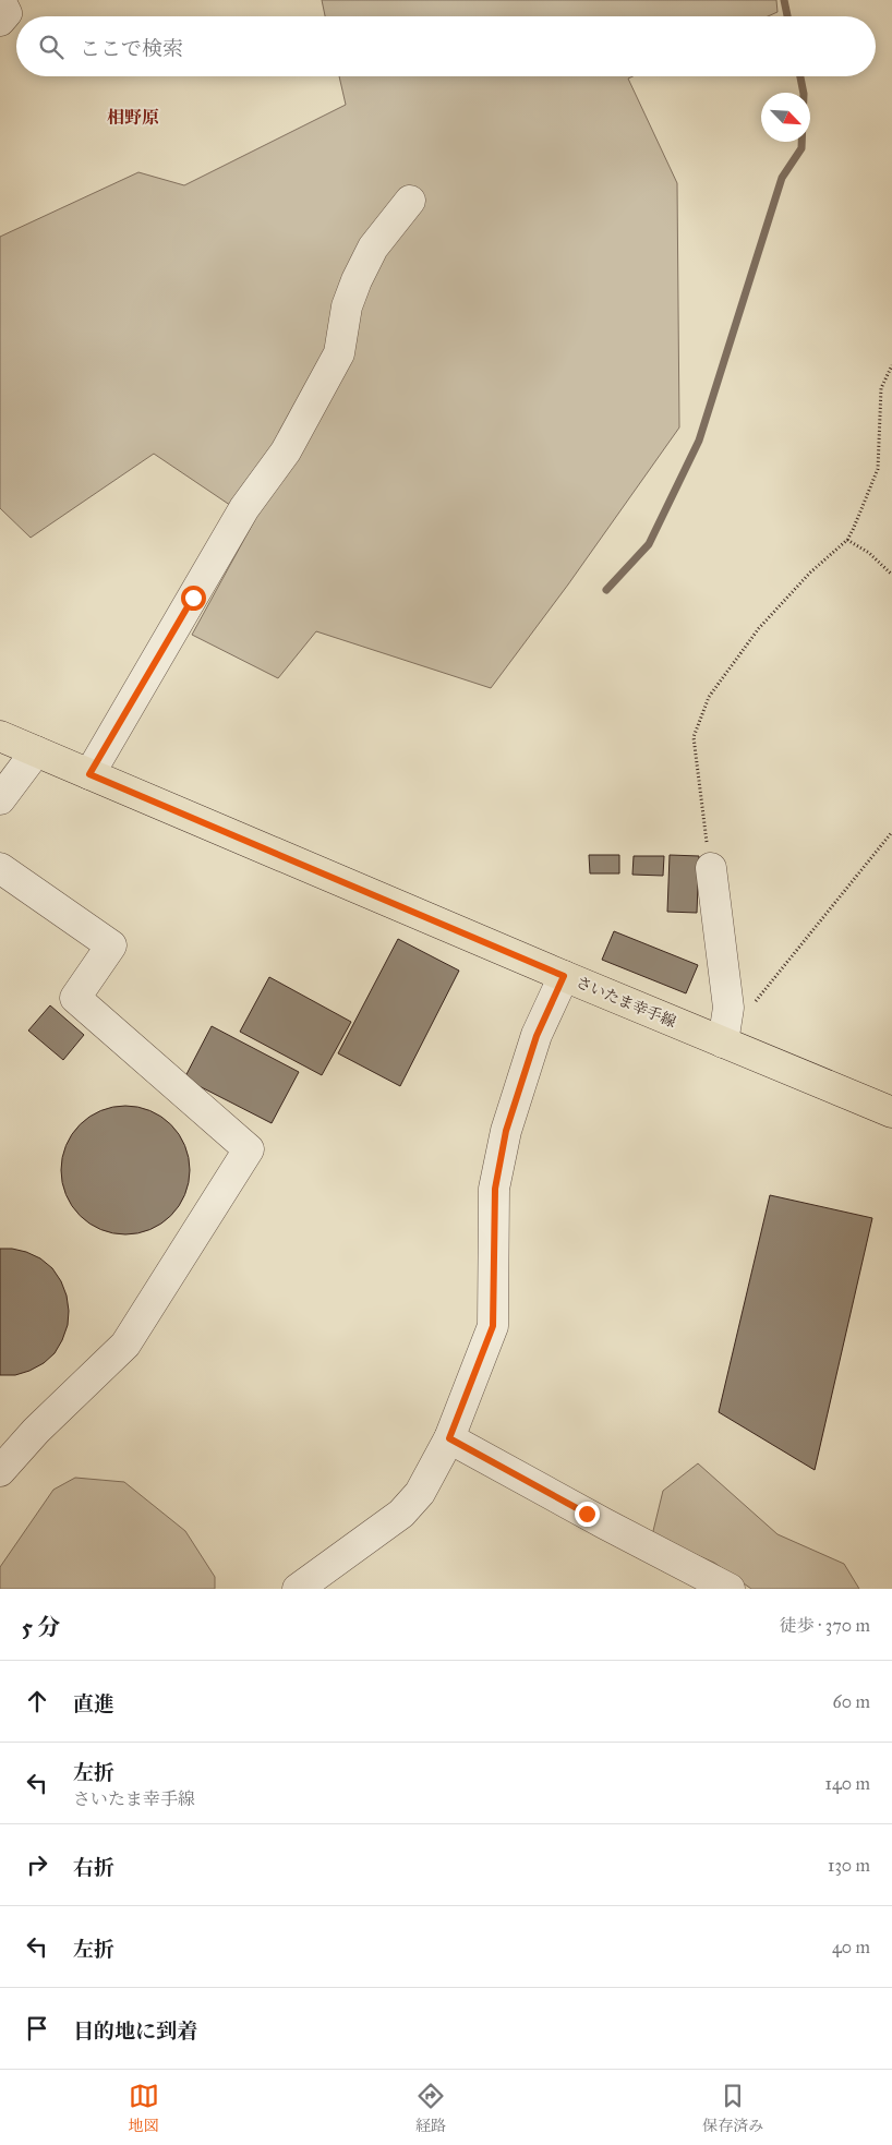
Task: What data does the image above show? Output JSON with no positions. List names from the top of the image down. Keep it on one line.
{"streets":{"main road":["さいたま幸手線"]},"districts":["相野原"],"north":"bottom right","page":{"search":"ここで検索","heading":["5 分","徒歩 · 370 m"],"list":[["直進","60 m"],["左折","さいたま幸手線","140 m"],["右折","130 m"],["左折","40 m"],"目的地に到着"],"nav":["地図","経路","保存済み"]}}
